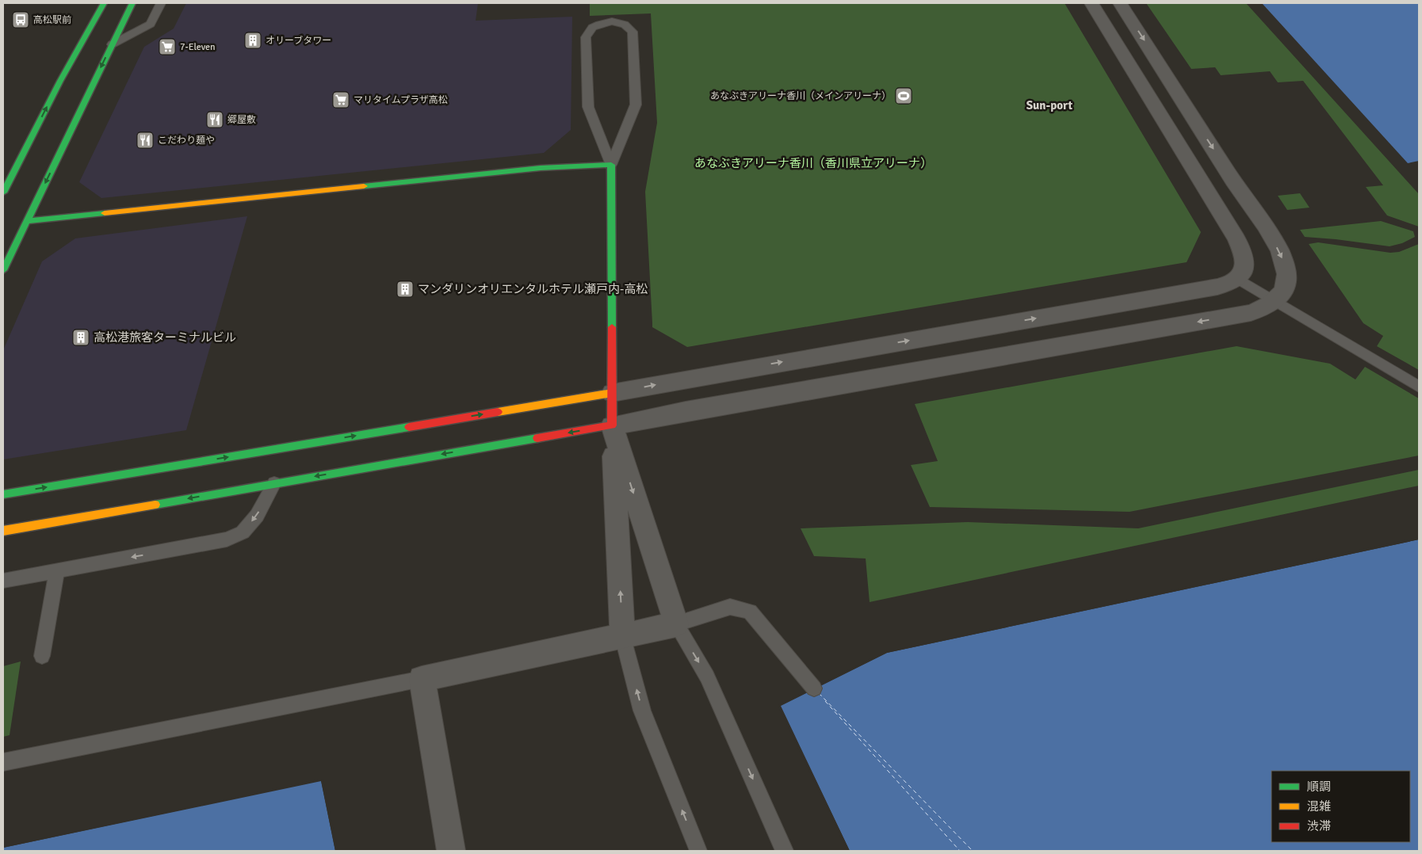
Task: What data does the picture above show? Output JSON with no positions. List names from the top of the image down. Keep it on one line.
{"districts":["Sun-port"],"parks":["あなぶきアリーナ香川（香川県立アリーナ）"],"places":{"bus stop":["高松駅前"],"building":["オリーブタワー","マンダリンオリエンタルホテル瀬戸内-高松","高松港旅客ターミナルビル"],"supermarket":["7-Eleven","マリタイムプラザ高松"],"sports":["あなぶきアリーナ香川（メインアリーナ）"],"restaurant":["郷屋敷","こだわり麺や"]},"legend":["順調","混雑","渋滞"]}
